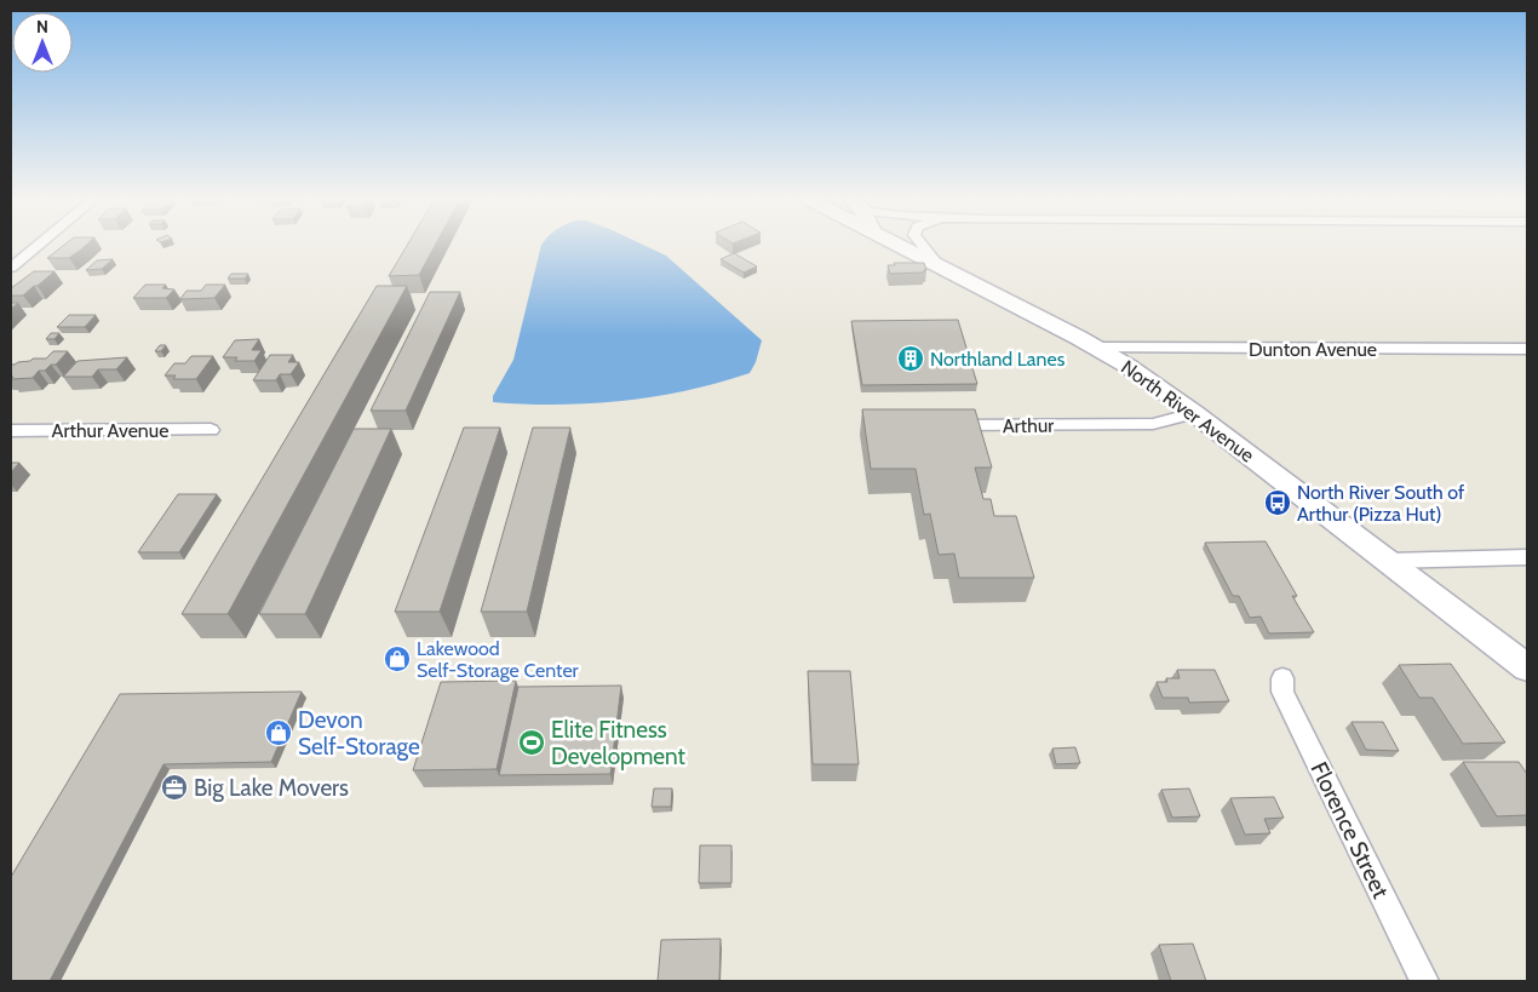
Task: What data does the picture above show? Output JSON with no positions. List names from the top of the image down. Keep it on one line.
{"streets":{"main road":["North River Avenue"],"street":["Dunton Avenue","Arthur","Arthur Avenue","Florence Street"]},"crossings":[["Dunton Avenue","North River Avenue"],["North River Avenue","Arthur"]],"places":{"building":["Northland Lanes"],"bus stop":["North River South of Arthur (Pizza Hut)"],"shop":["Lakewood Self-Storage Center","Devon Self-Storage"],"sports":["Elite Fitness Development"],"office":["Big Lake Movers"]},"north":"top"}
